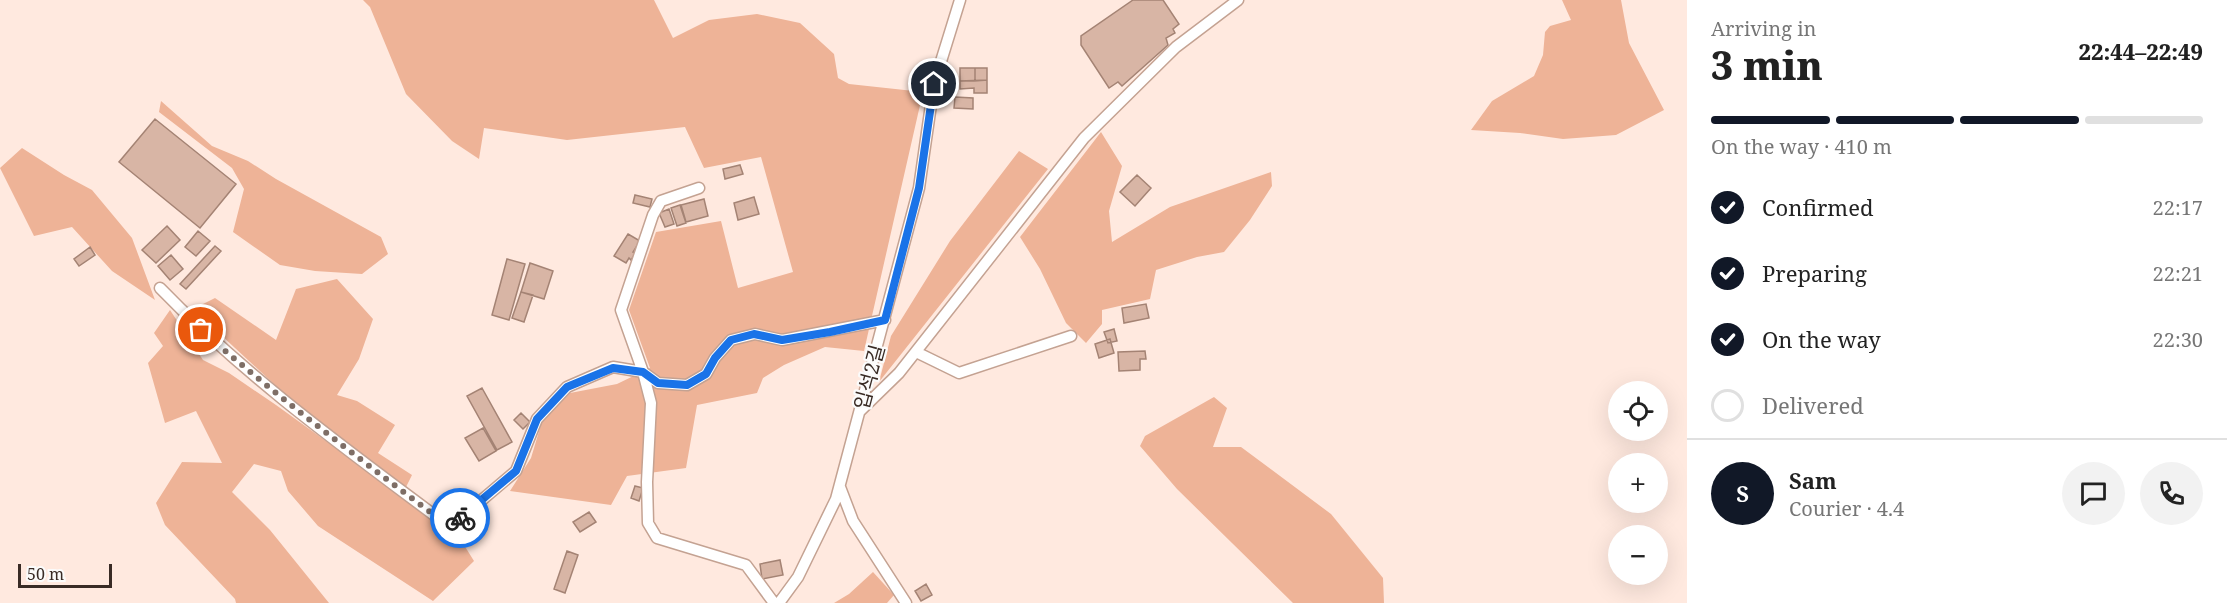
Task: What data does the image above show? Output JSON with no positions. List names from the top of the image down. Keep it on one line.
{"streets":{"street":["입석2길"]},"scale_bar":"50 m","page":{"heading":["3 min","Arriving in","22:44–22:49"],"panel":["Sam","Courier · 4.4"],"bar":"On the way · 410 m","list":[["Confirmed","22:17"],["Preparing","22:21"],["On the way","22:30"],"Delivered"],"map_buttons":["+","−"],"round":"S","scale":"50 m"}}
